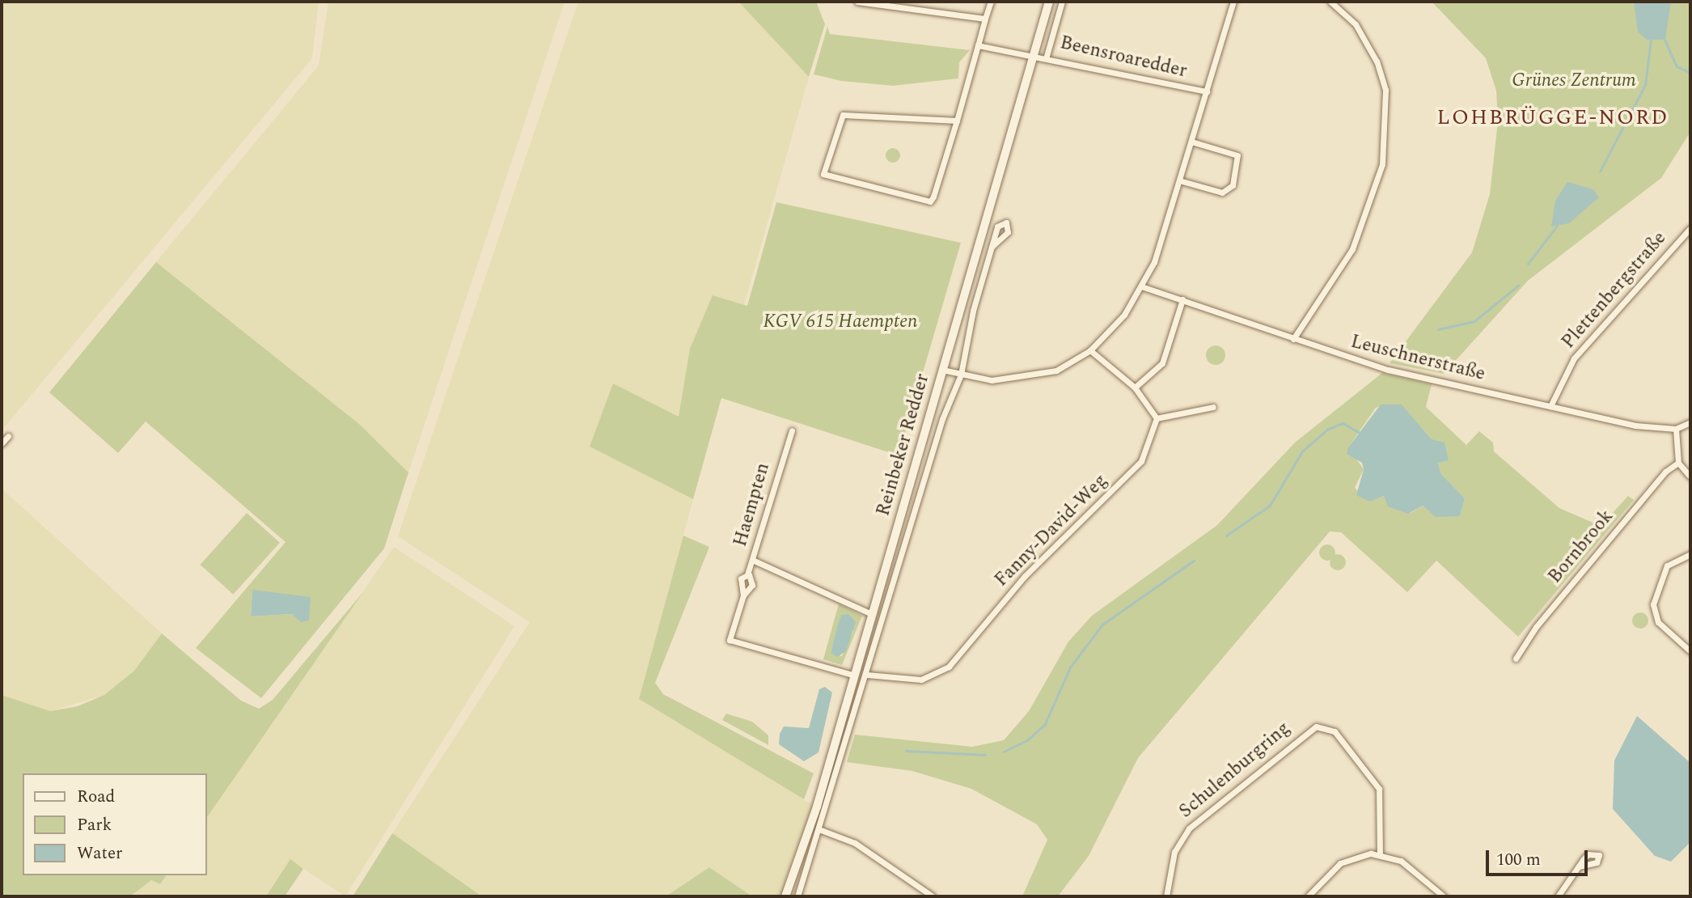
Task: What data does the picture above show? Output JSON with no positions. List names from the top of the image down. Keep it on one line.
{"streets":{"main road":["Reinbeker Redder"],"street":["Beensroaredder","Plettenbergstraße","Leuschnerstraße","Haempten","Fanny-David-Weg","Bornbrook","Schulenburgring"]},"crossings":[["Beensroaredder","Reinbeker Redder"],["Plettenbergstraße","Leuschnerstraße"],["Reinbeker Redder","Haempten"],["Reinbeker Redder","Fanny-David-Weg"]],"districts":["LOHBRÜGGE-NORD"],"parks":["Grünes Zentrum","KGV 615 Haempten"],"legend":["Road","Park","Water"],"scale_bar":"100 m"}
